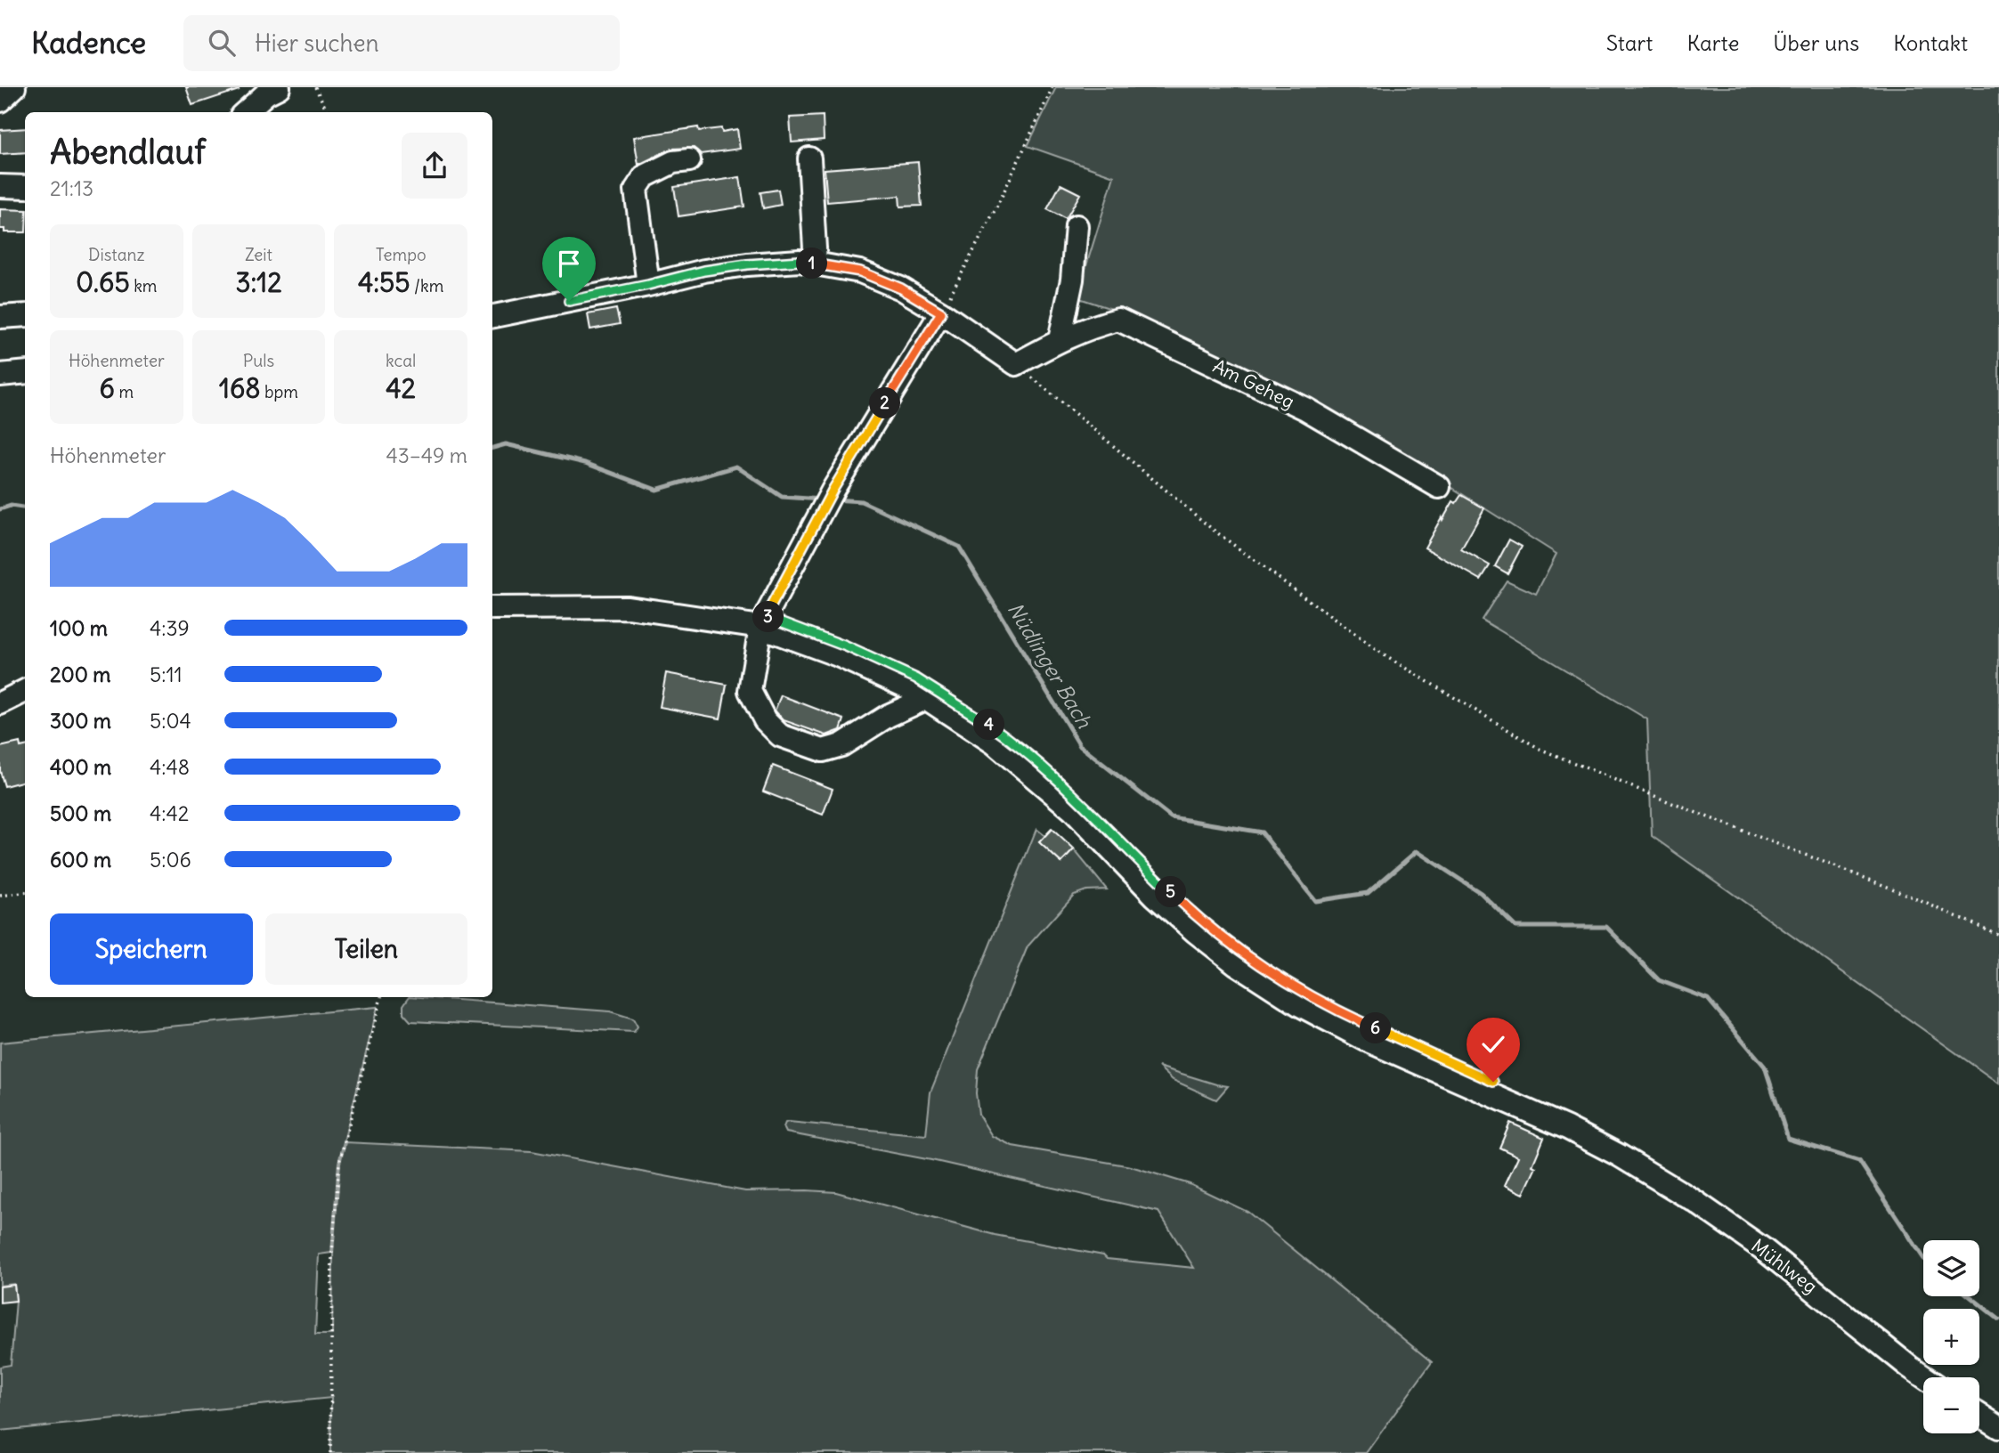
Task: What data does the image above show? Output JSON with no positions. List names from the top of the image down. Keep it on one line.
{"streets":{"street":["Am Geheg","Mühlweg"]},"water":["Nüdlinger Bach"],"page":{"header":"Kadence","search":"Hier suchen","nav":["Start","Karte","Über uns","Kontakt"],"heading":["Abendlauf","21:13"],"stats":[["Distanz","0.65 km"],["Zeit","3:12"],["Tempo","4:55 /km"],["Höhenmeter","6 m"],["Puls","168 bpm"],["kcal","42"]],"pins":["1","2","3","4","5","6"],"chart":["Höhenmeter","43–49 m"],"list":[{"name":"100 m","note":"4:39"},{"name":"200 m","note":"5:11"},{"name":"300 m","note":"5:04"},{"name":"400 m","note":"4:48"},{"name":"500 m","note":"4:42"},{"name":"600 m","note":"5:06"}],"buttons":["Speichern","Teilen"],"map_buttons":["+","−"]}}
